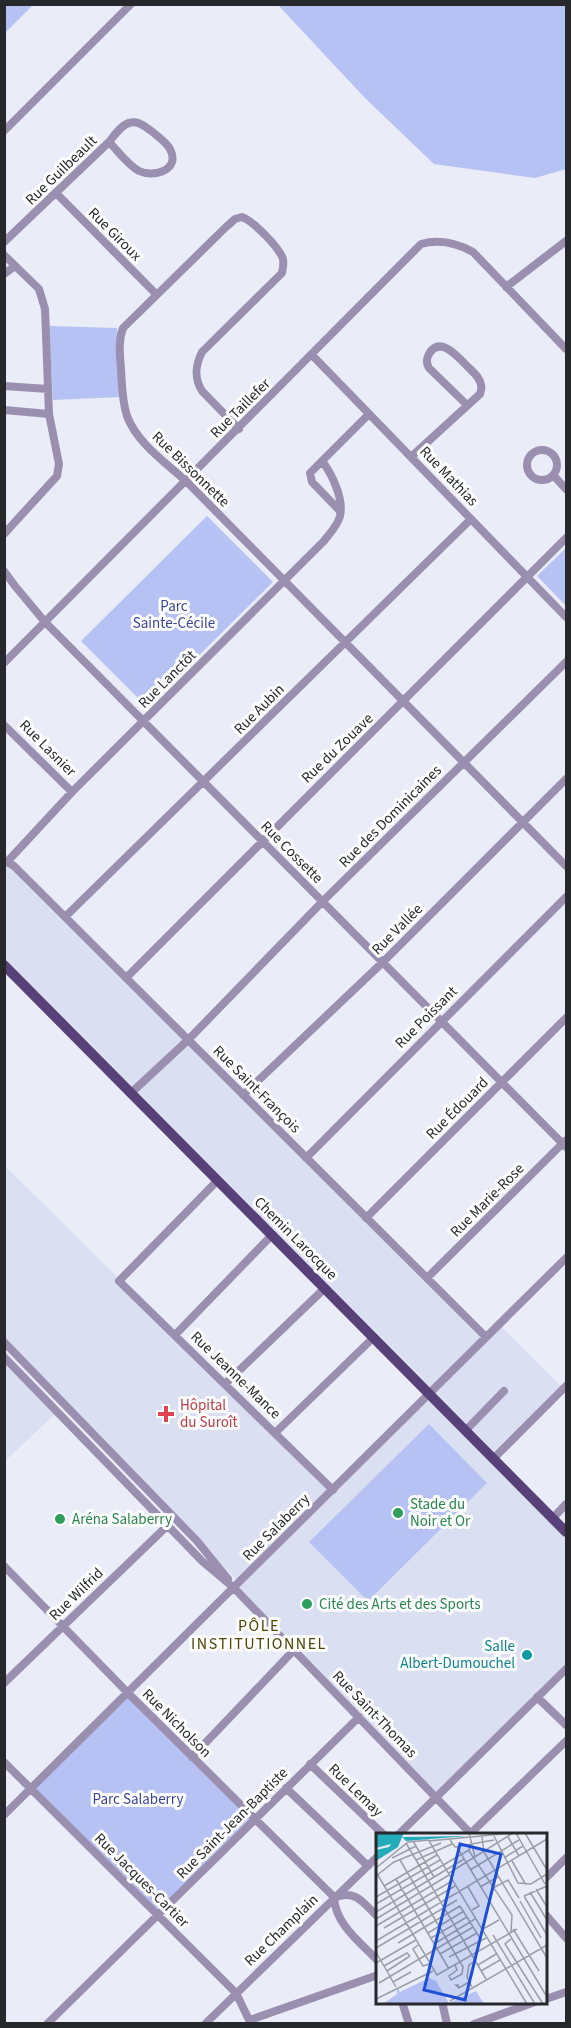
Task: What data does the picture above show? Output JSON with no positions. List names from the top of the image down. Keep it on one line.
{"streets":{"main road":["Chemin Larocque"],"street":["Rue Guilbeault","Rue Giroux","Rue Taillefer","Rue Bissonnette","Rue Mathias","Rue Lanctôt","Rue Aubin","Rue Lasnier","Rue du Zouave","Rue des Dominicaines","Rue Cossette","Rue Vallée","Rue Poissant","Rue Saint-François","Rue Édouard","Rue Marie-Rose","Rue Jeanne-Mance","Rue Salaberry","Rue Wilfrid","Rue Saint-Thomas","Rue Nicholson","Rue Lemay","Rue Saint-Jean-Baptiste","Rue Jacques-Cartier","Rue Champlain"]},"crossings":[["Rue Guilbeault","Rue Giroux"],["Rue Giroux","Rue Bissonnette"],["Rue Taillefer","Rue Bissonnette"],["Rue Taillefer","Rue Mathias"],["Rue Taillefer","Rue Cossette"],["Rue Bissonnette","Rue Lanctôt"],["Rue Bissonnette","Rue Aubin"],["Rue Bissonnette","Rue du Zouave"],["Rue Bissonnette","Rue des Dominicaines"],["Rue Bissonnette","Rue Vallée"],["Rue Mathias","Rue Aubin"],["Rue Mathias","Rue du Zouave"],["Rue Lanctôt","Rue Lasnier"],["Rue Lanctôt","Rue Cossette"],["Rue Lanctôt","Rue Saint-François"],["Rue Aubin","Rue Cossette"],["Rue Aubin","Rue Saint-François"],["Rue du Zouave","Rue Cossette"],["Rue du Zouave","Rue Saint-François"],["Rue des Dominicaines","Rue Cossette"],["Rue des Dominicaines","Rue Saint-François"],["Rue des Dominicaines","Chemin Larocque"],["Rue Cossette","Rue Vallée"],["Rue Cossette","Rue Poissant"],["Rue Cossette","Rue Édouard"],["Rue Cossette","Rue Marie-Rose"],["Rue Vallée","Rue Saint-François"],["Rue Poissant","Rue Saint-François"],["Rue Saint-François","Rue Édouard"],["Rue Saint-François","Rue Marie-Rose"],["Rue Saint-François","Rue Salaberry"],["Chemin Larocque","Rue Jeanne-Mance"],["Chemin Larocque","Rue Salaberry"],["Rue Jeanne-Mance","Rue Salaberry"],["Rue Salaberry","Rue Saint-Thomas"],["Rue Salaberry","Rue Nicholson"],["Rue Salaberry","Rue Jacques-Cartier"],["Rue Wilfrid","Rue Saint-Thomas"],["Rue Wilfrid","Rue Nicholson"],["Rue Saint-Thomas","Rue Saint-Jean-Baptiste"],["Rue Nicholson","Rue Saint-Jean-Baptiste"],["Rue Nicholson","Rue Champlain"],["Rue Lemay","Rue Saint-Jean-Baptiste"],["Rue Saint-Jean-Baptiste","Rue Jacques-Cartier"],["Rue Jacques-Cartier","Rue Champlain"]],"districts":["PÔLE INSTITUTIONNEL"],"parks":["Parc Sainte-Cécile","Parc Salaberry"],"places":{"health":["Hôpital du Suroît"],"other":["Stade du Noir et Or","Aréna Salaberry","Cité des Arts et des Sports","Salle Albert-Dumouchel"]}}
